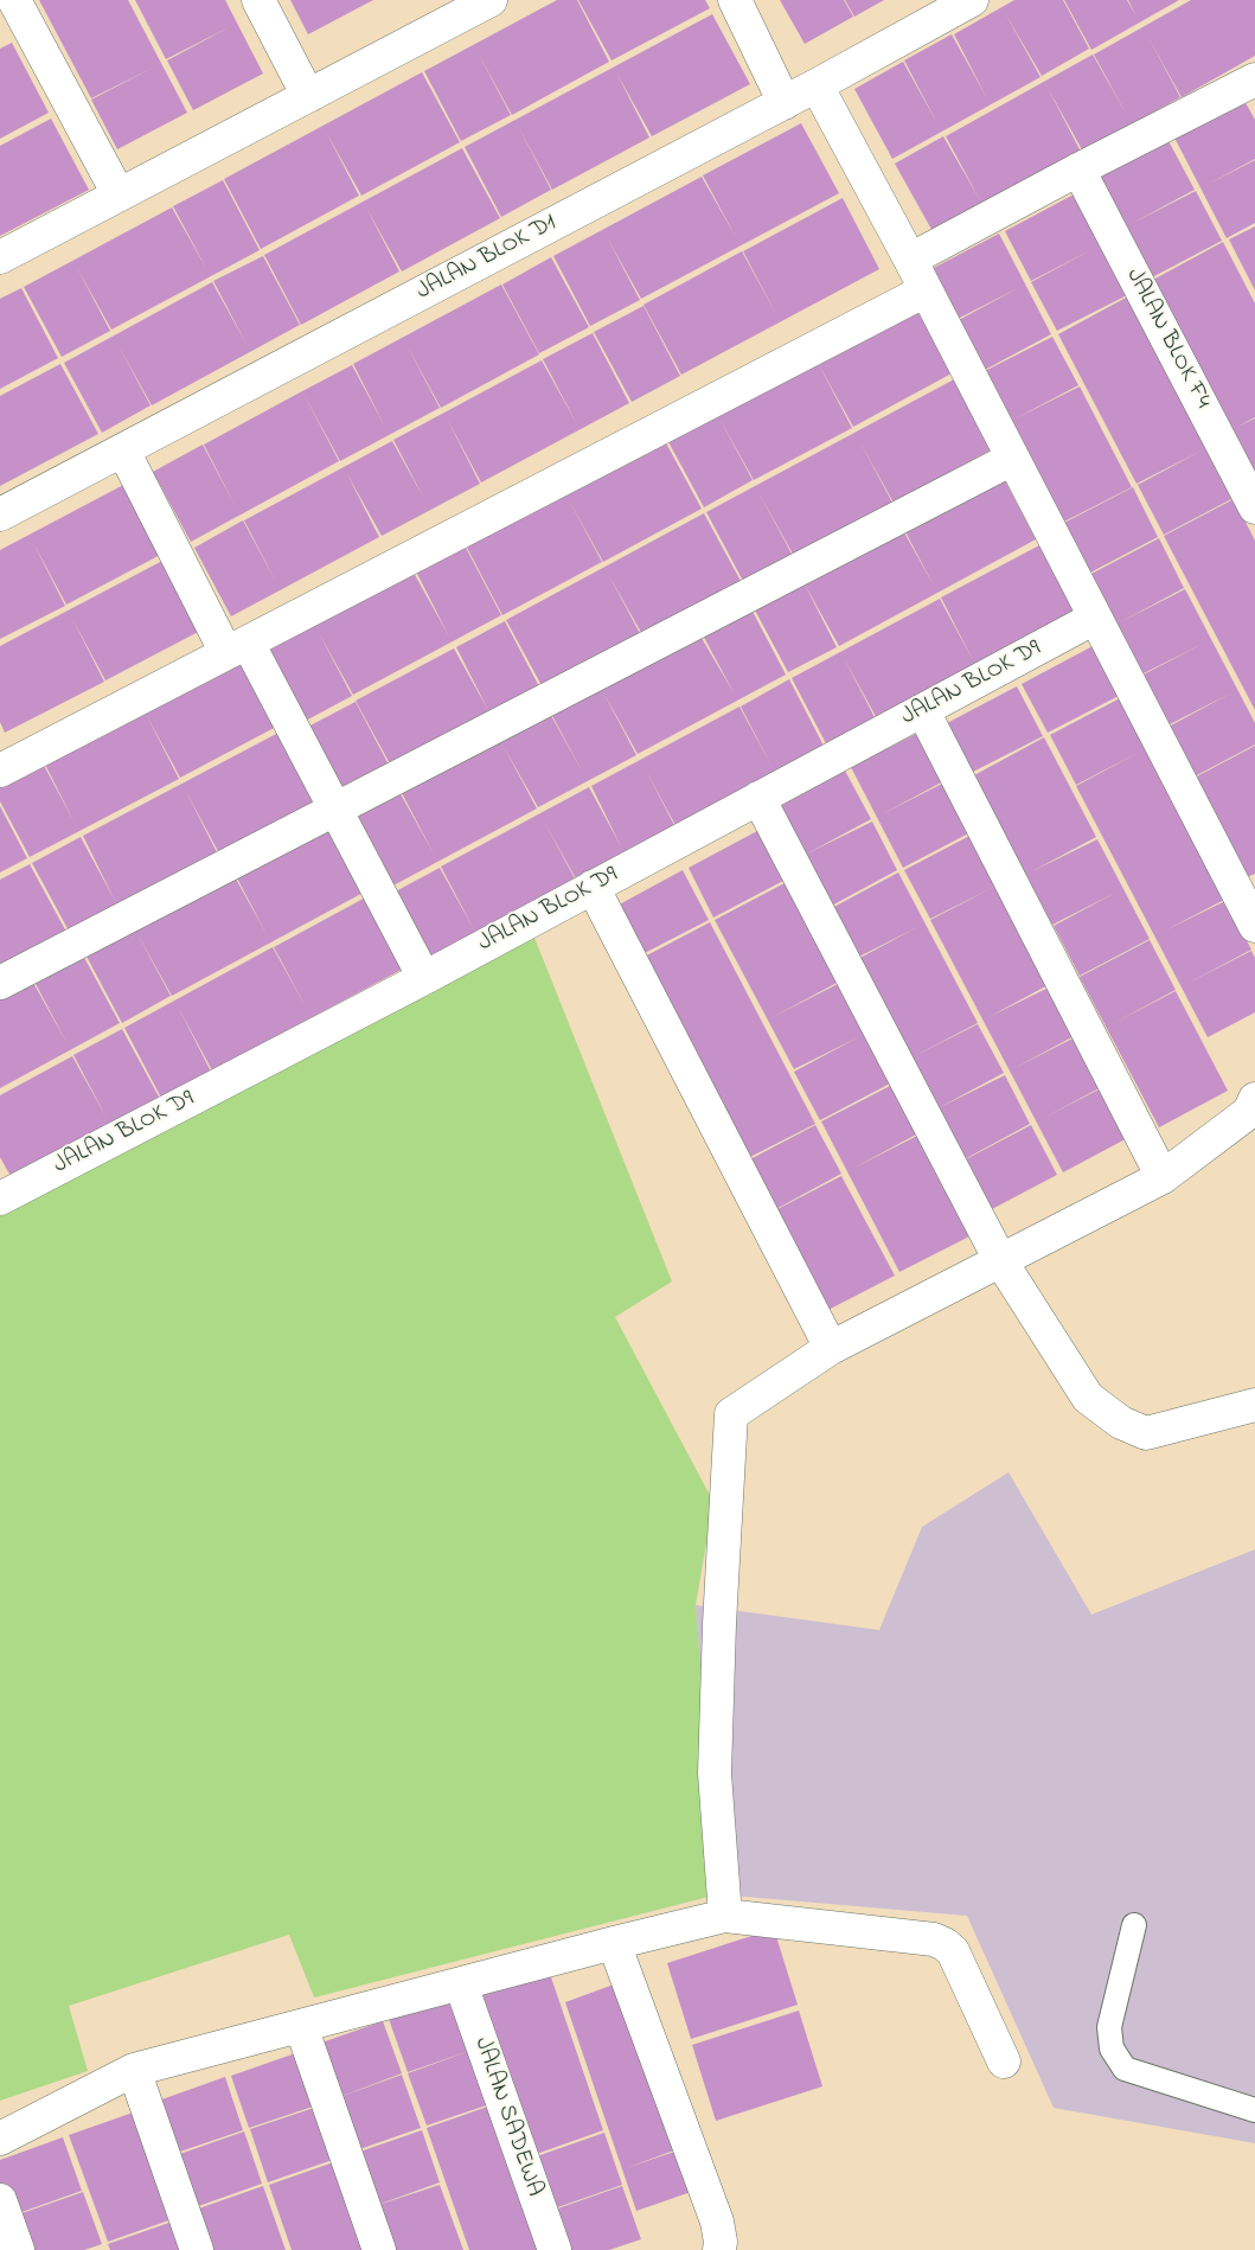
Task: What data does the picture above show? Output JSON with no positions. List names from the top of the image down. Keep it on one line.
{"streets":{"street":["JALAN BLOK D1","JALAN BLOK F4","JALAN BLOK D9","JALAN SADEWA"]}}
